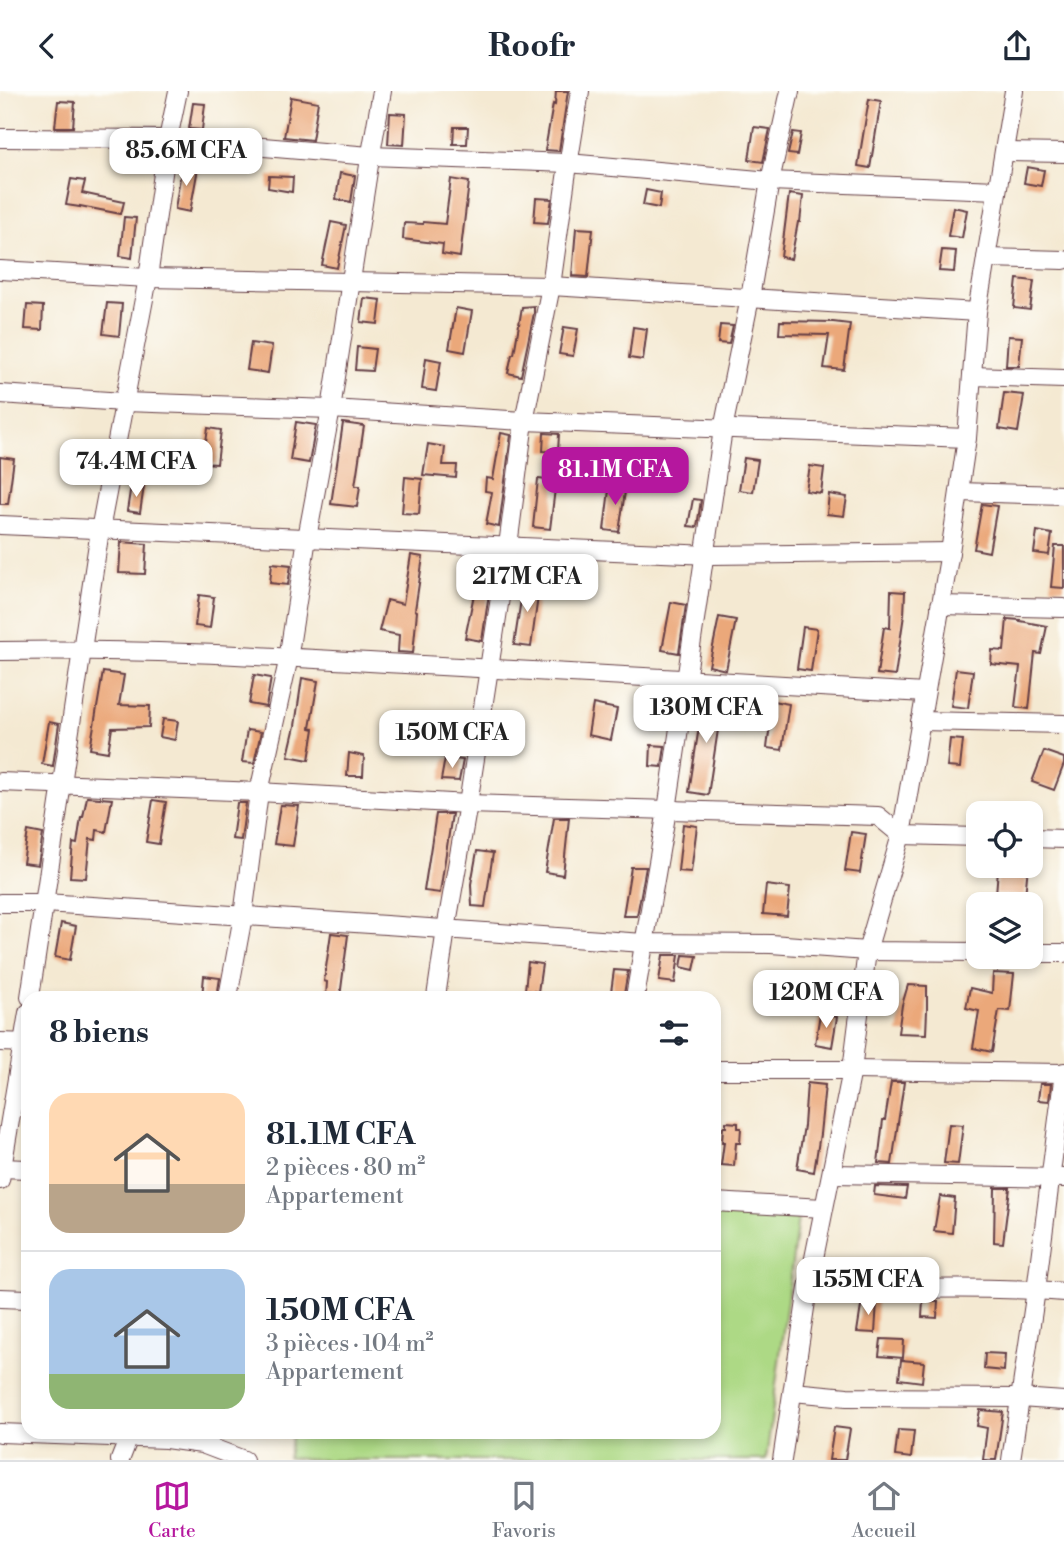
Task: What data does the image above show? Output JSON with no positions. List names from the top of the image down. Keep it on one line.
{"page":{"header":"Roofr","price":["85.6M CFA","74.4M CFA","81.1M CFA","217M CFA","130M CFA","150M CFA","120M CFA","155M CFA"],"heading":"8 biens","list":[{"name":"81.1M CFA","note":"2 pièces · 80 m² · Appartement"},{"name":"150M CFA","note":"3 pièces · 104 m² · Appartement"}],"tabs":["Carte","Favoris","Accueil"]}}
